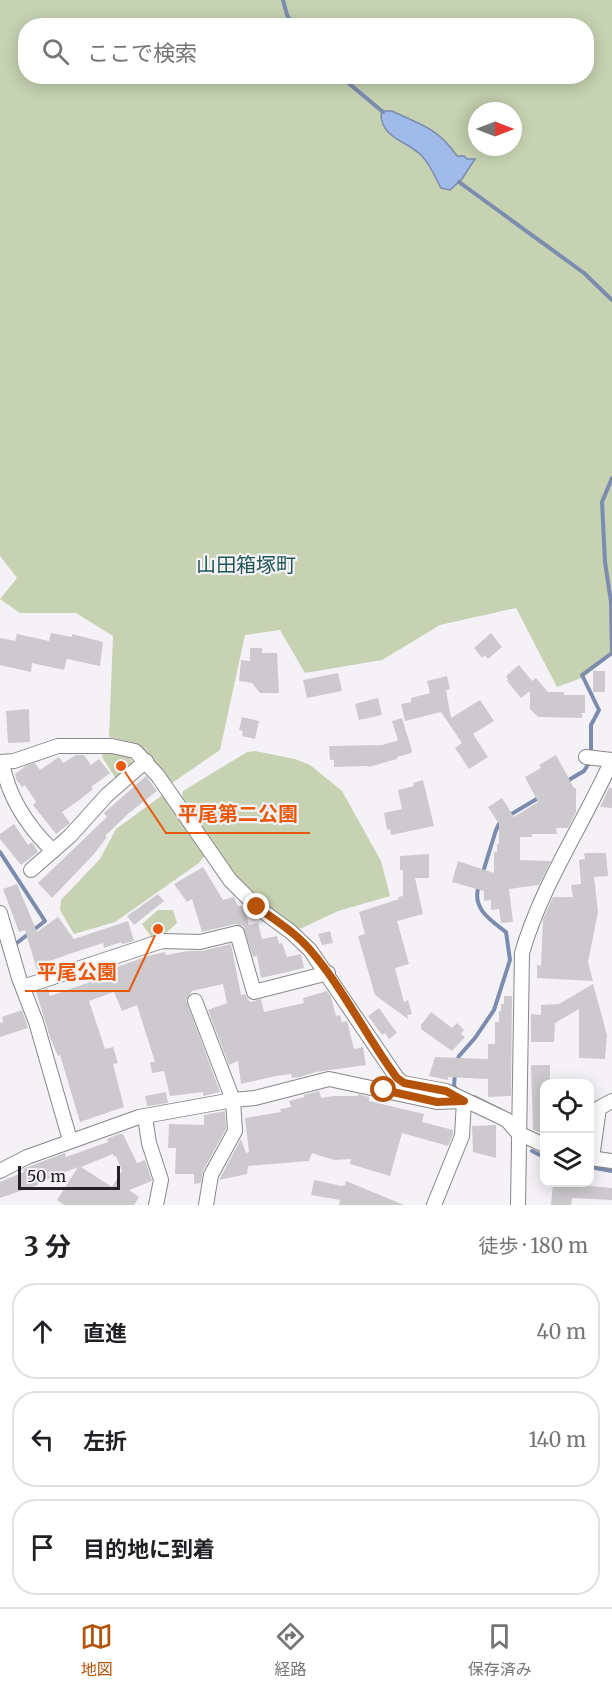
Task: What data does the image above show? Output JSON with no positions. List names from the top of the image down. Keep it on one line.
{"districts":["山田箱塚町"],"places":["平尾第二公園","平尾公園"],"scale_bar":"50 m","north":"right","page":{"search":"ここで検索","scale":"50 m","heading":["3 分","徒歩 · 180 m"],"list":[["直進","40 m"],["左折","140 m"],"目的地に到着"],"nav":["地図","経路","保存済み"]}}
